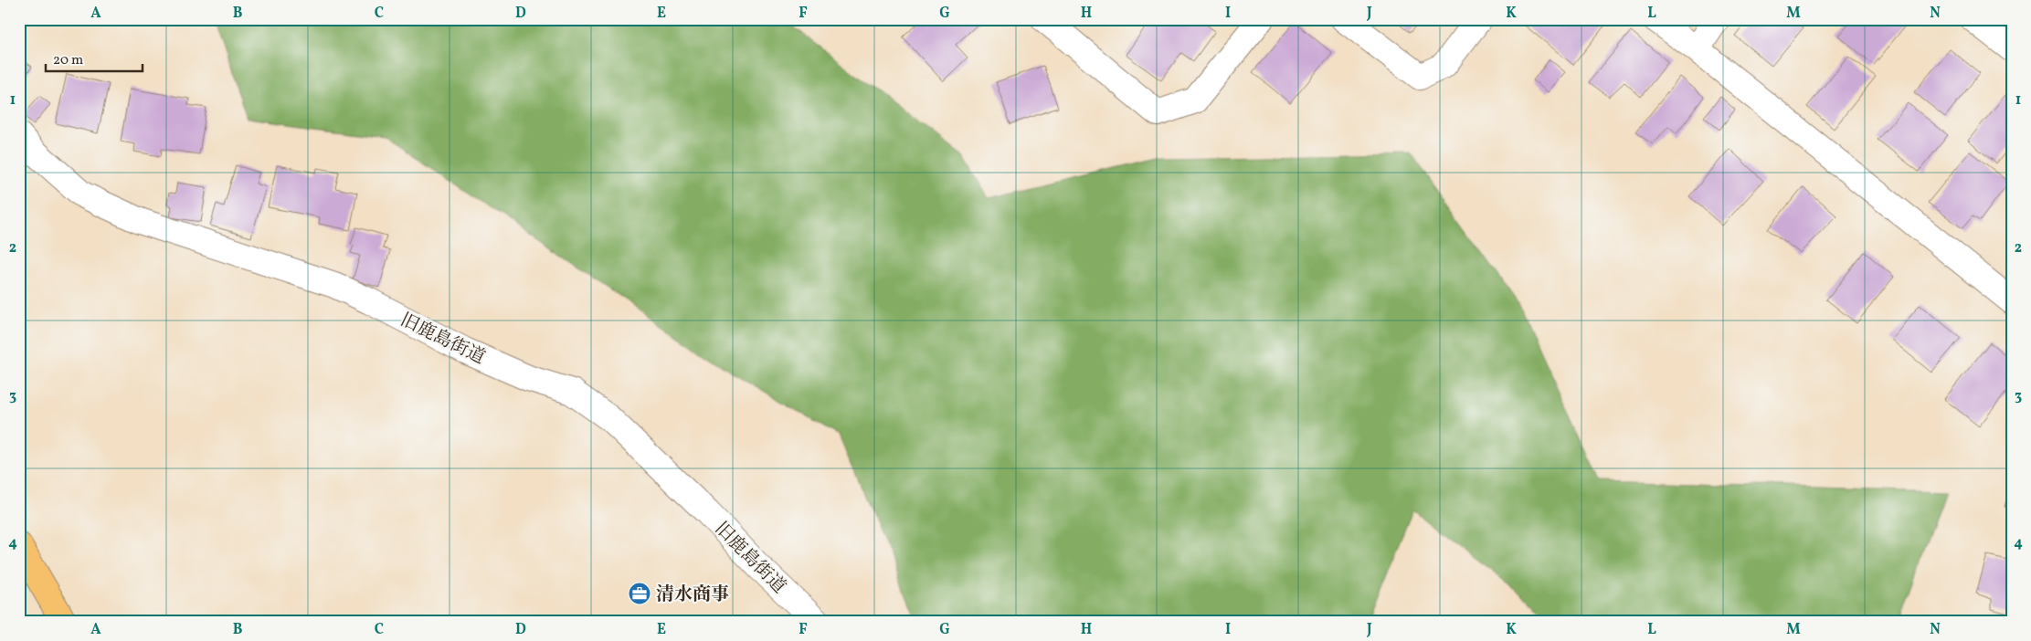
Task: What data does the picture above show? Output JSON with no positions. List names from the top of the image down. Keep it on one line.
{"streets":{"street":["旧鹿島街道"]},"places":{"office":["清水商事"]},"scale_bar":"20 m","grid":{"columns":["A","B","C","D","E","F","G","H","I","J","K","L","M","N"],"rows":["1","2","3","4"]}}
